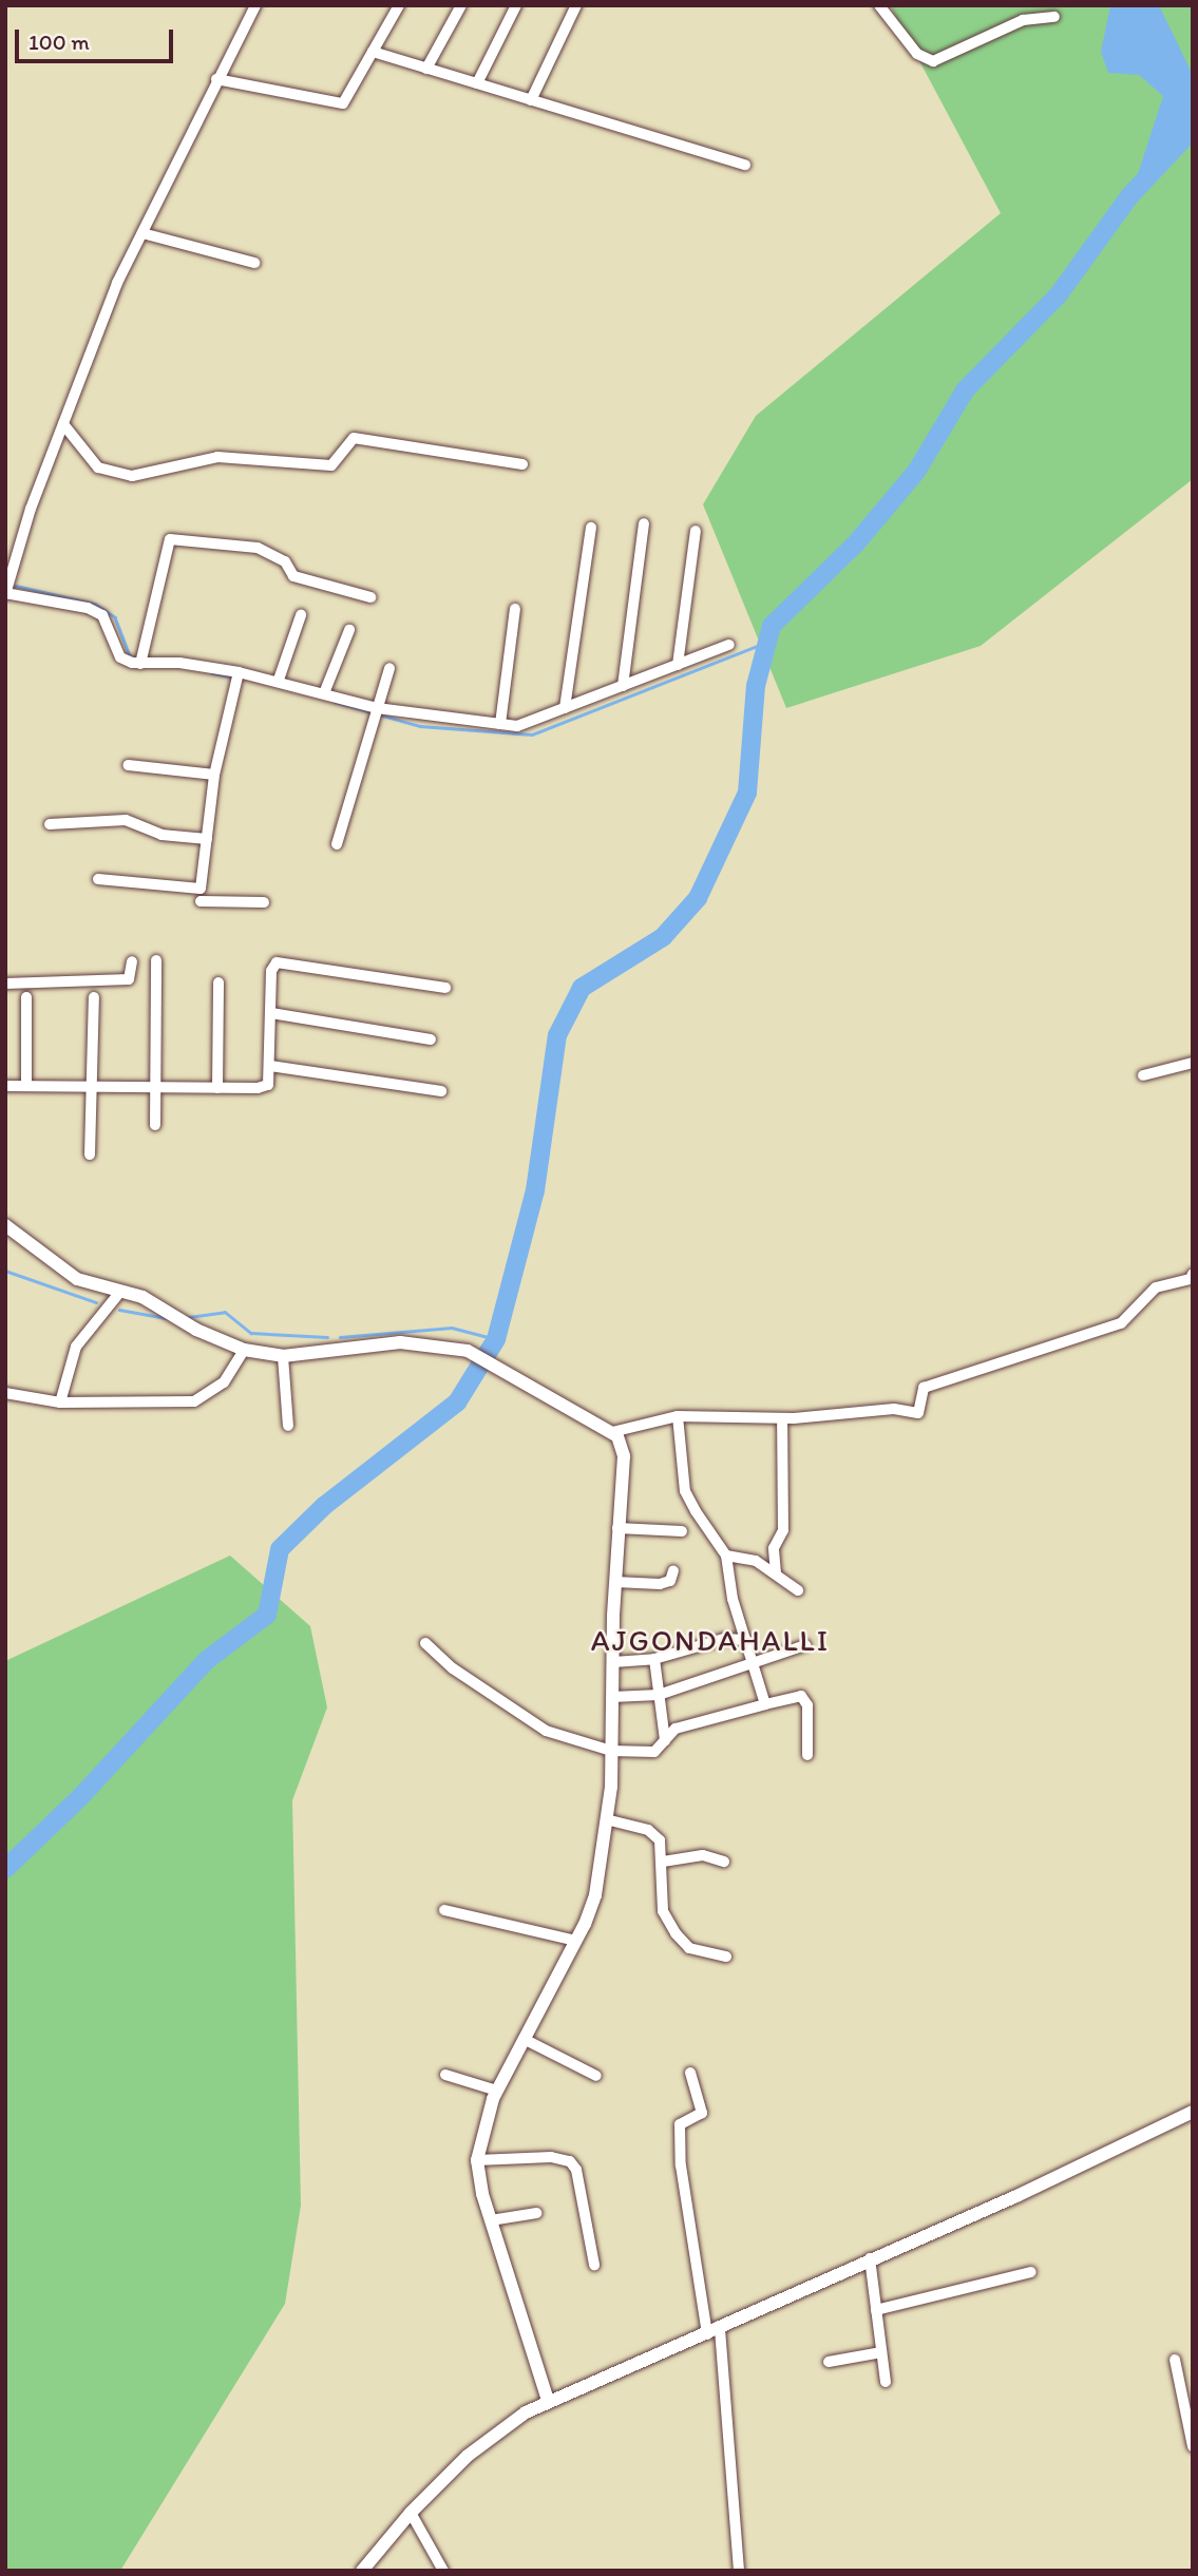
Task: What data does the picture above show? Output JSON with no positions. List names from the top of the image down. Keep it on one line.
{"districts":["AJGONDAHALLI"],"scale_bar":"100 m"}
